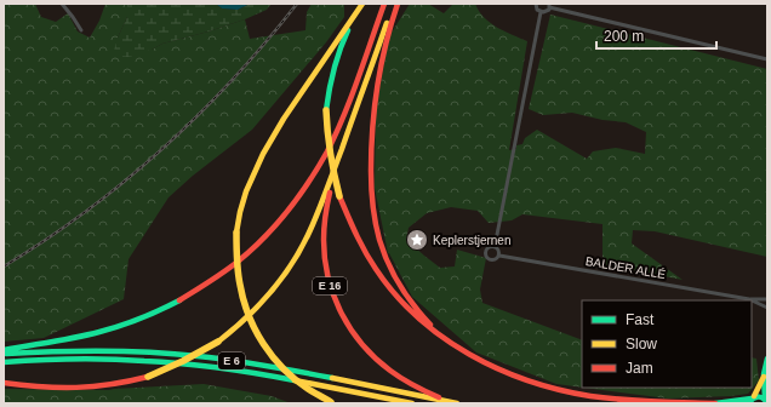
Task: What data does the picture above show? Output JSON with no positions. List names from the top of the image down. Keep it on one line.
{"streets":{"main road":["E 16","E 6"],"street":["BALDER ALLÉ"]},"crossings":[["E 16","E 6"]],"places":{"place":["Keplerstjernen"]},"legend":["Fast","Slow","Jam"],"scale_bar":"200 m"}
